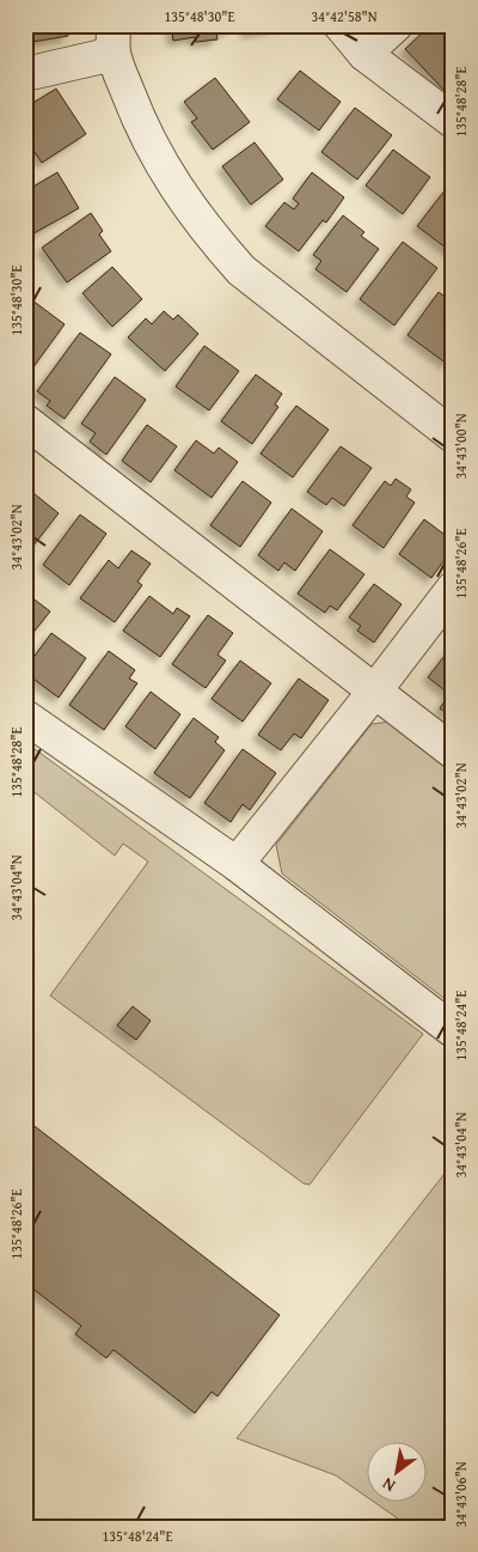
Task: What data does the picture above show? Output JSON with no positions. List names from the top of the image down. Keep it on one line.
{"north":"bottom left","coordinates":["135°48'30\"E","34°42'58\"N","135°48'28\"E","34°43'00\"N","34°43'02\"N","135°48'26\"E","34°43'04\"N","135°48'24\"E","34°43'06\"N"]}
